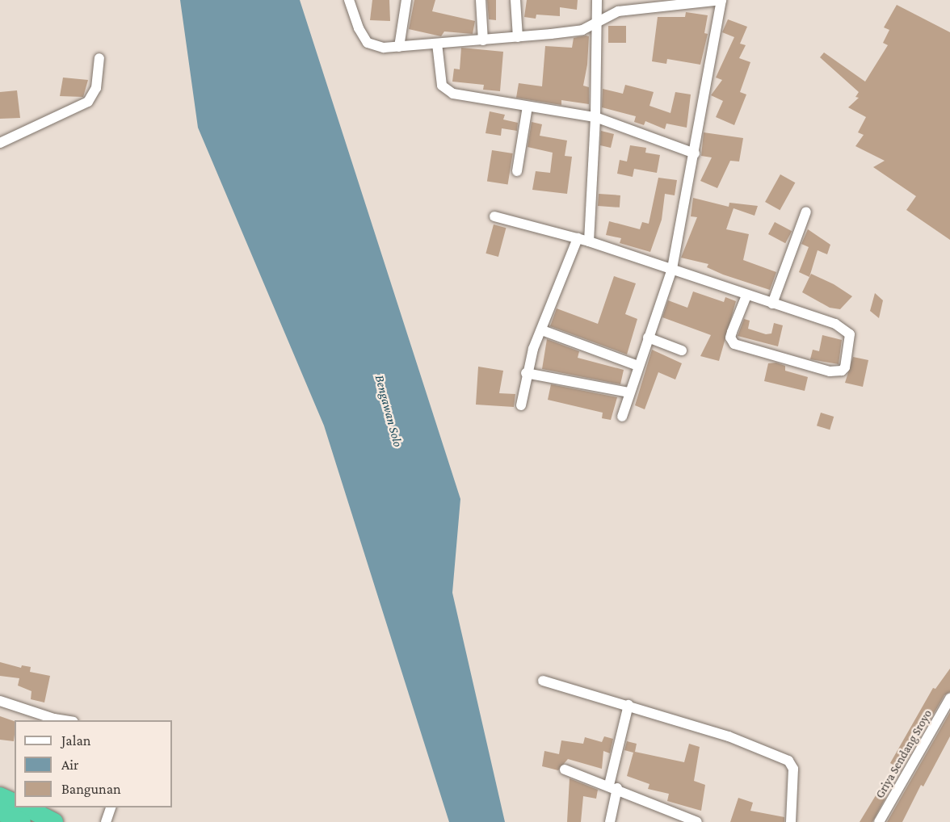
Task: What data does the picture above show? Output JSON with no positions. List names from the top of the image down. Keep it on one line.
{"streets":{"street":["Griya Sendang Sroyo"]},"water":["Bengawan Solo"],"legend":["Jalan","Air","Bangunan"]}
